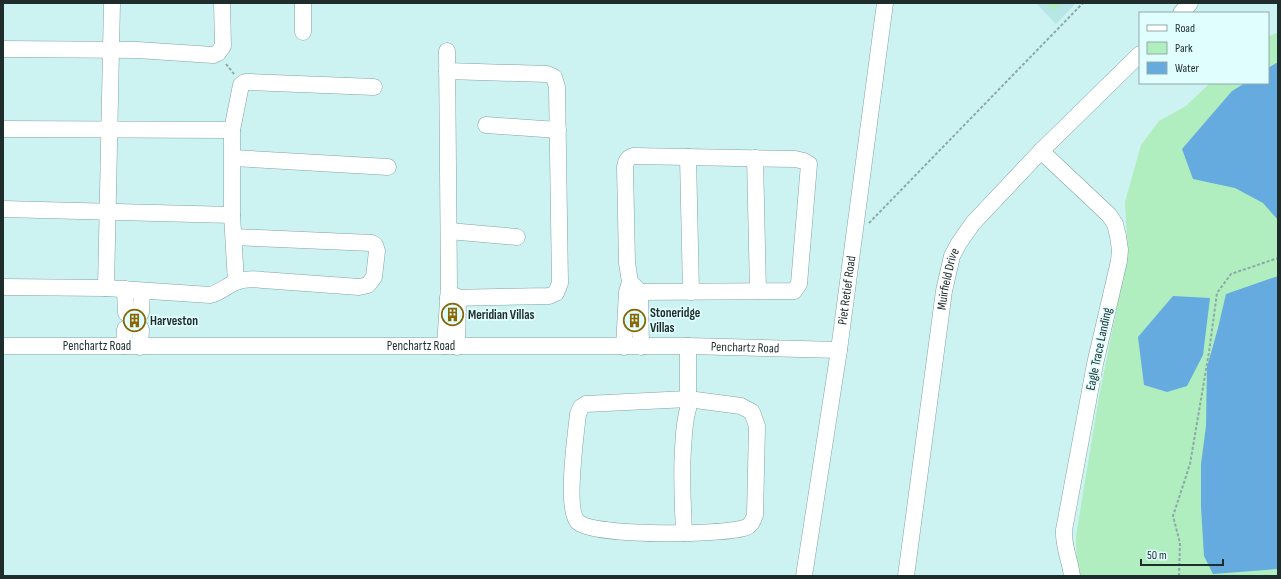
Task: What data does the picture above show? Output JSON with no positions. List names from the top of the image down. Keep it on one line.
{"streets":{"street":["Muirfield Drive","Piet Retief Road","Penchartz Road","Eagle Trace Landing"]},"crossings":[["Muirfield Drive","Eagle Trace Landing"],["Piet Retief Road","Penchartz Road"]],"places":{"building":["Meridian Villas","Stoneridge Villas","Harveston"]},"legend":["Road","Park","Water"],"scale_bar":"50 m"}
